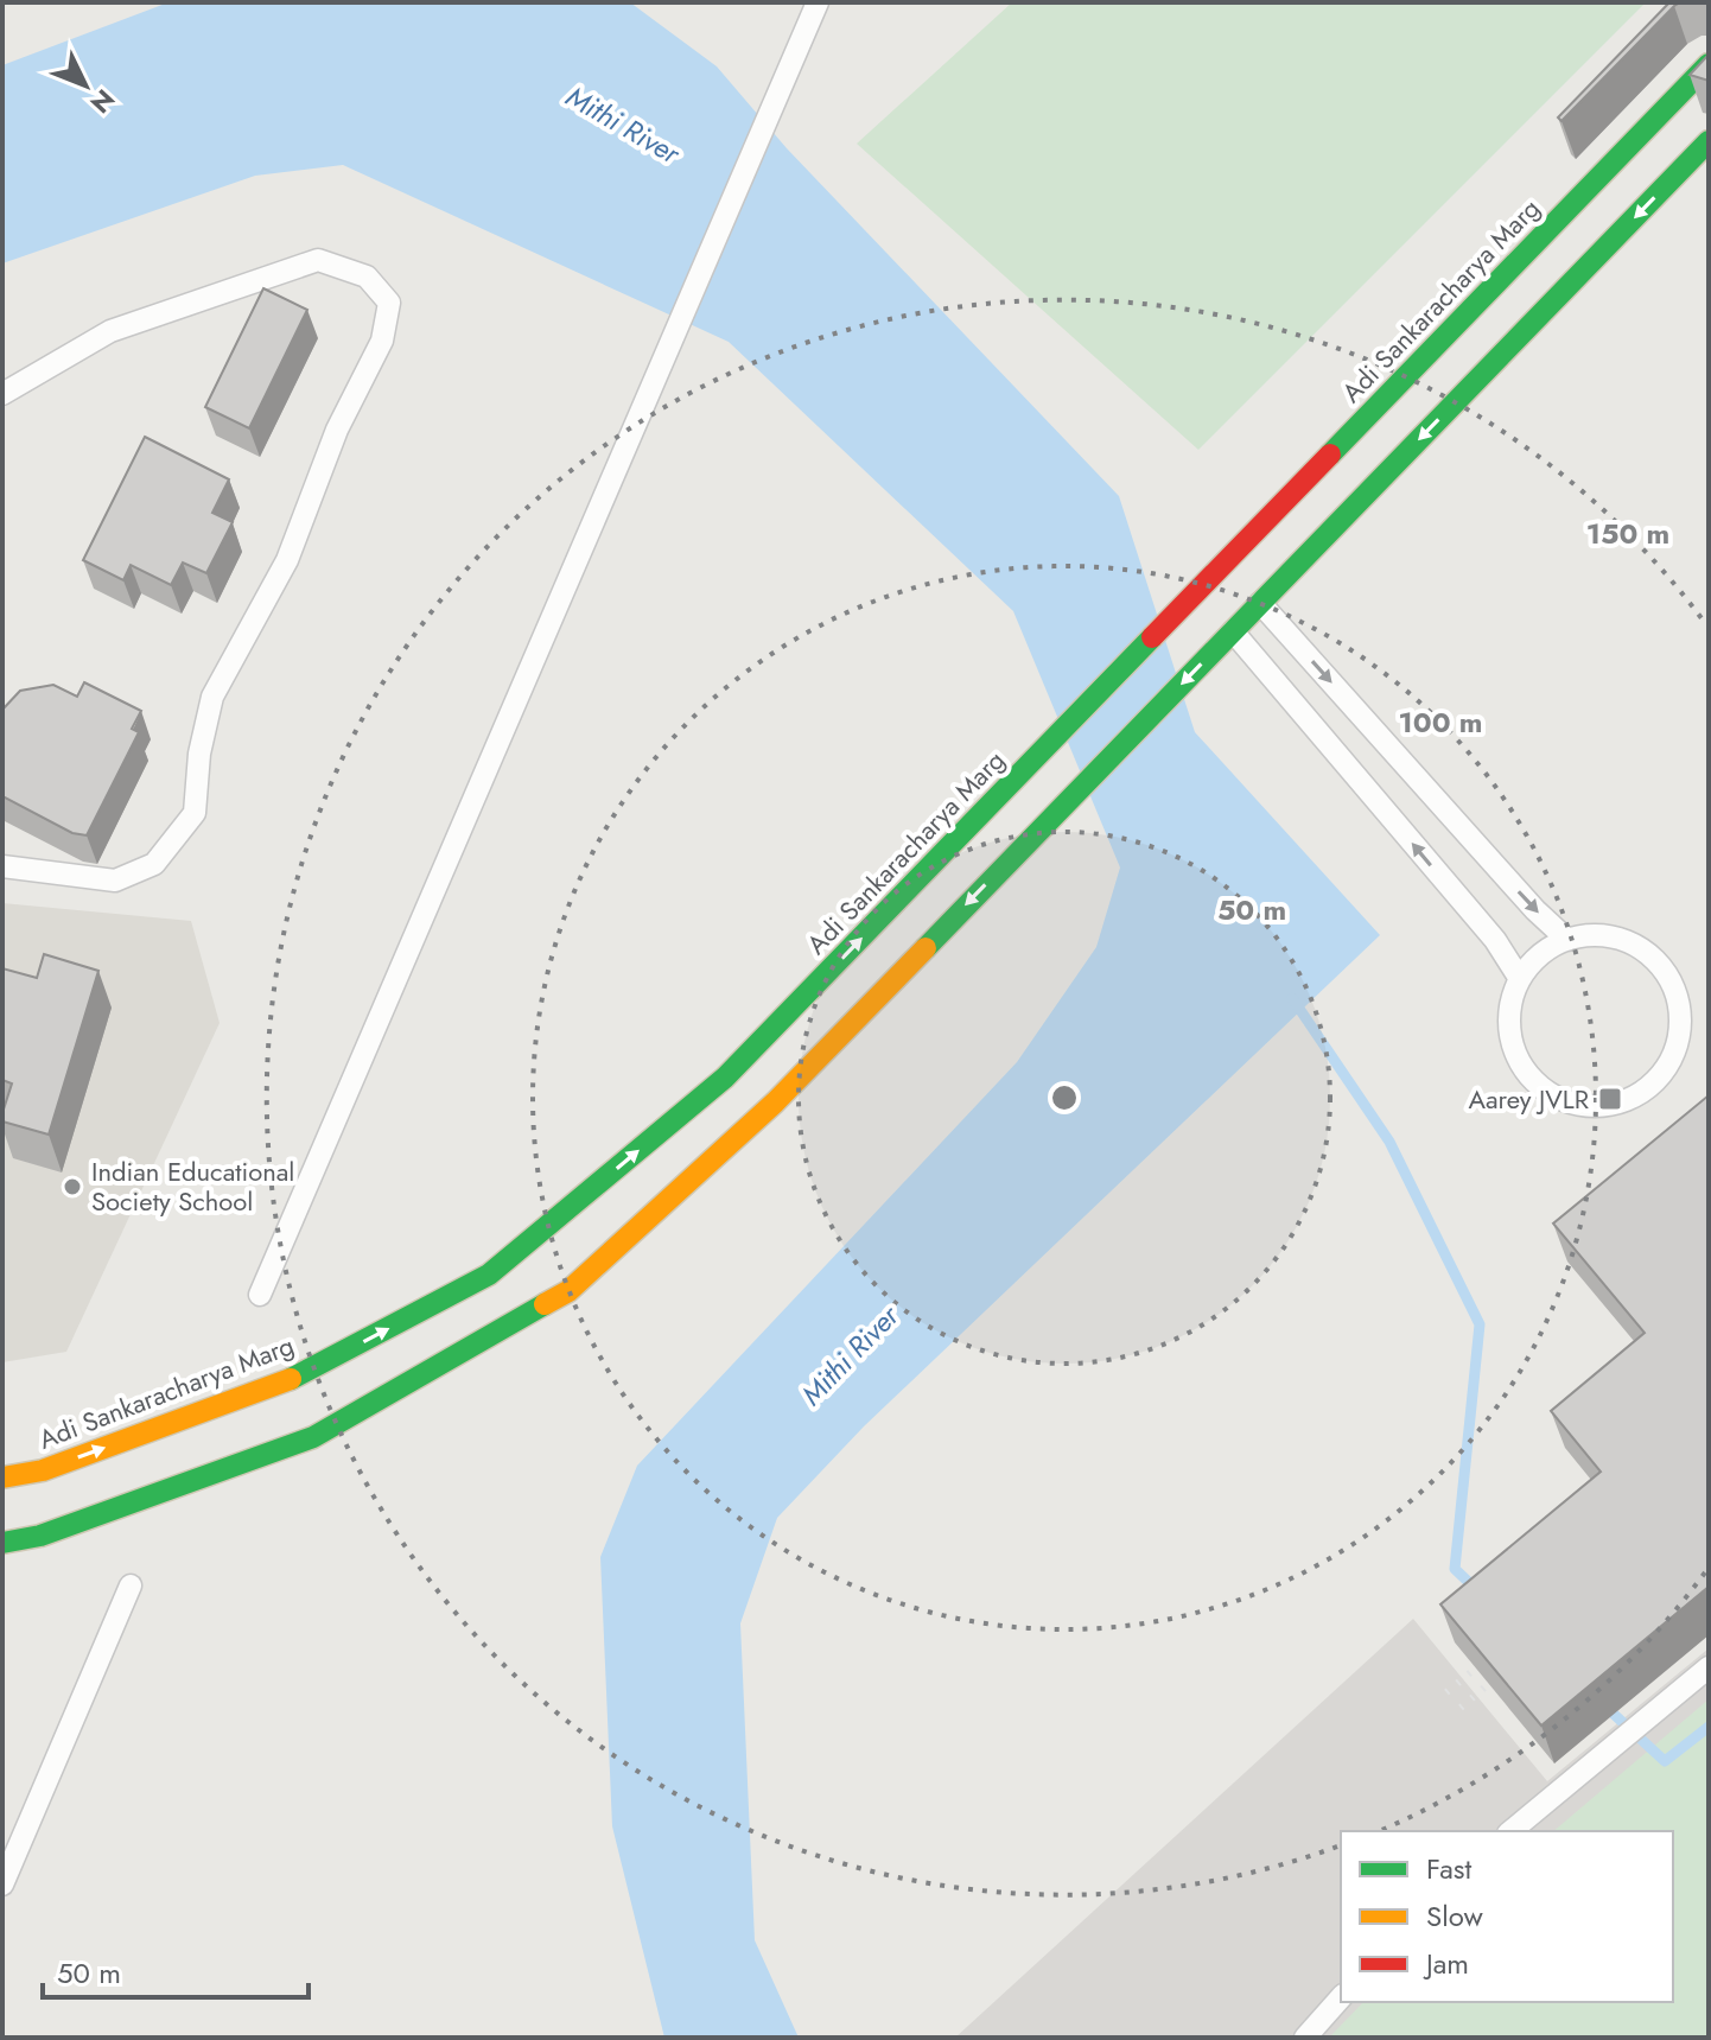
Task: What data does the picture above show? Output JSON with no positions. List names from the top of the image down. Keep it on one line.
{"streets":{"main road":["Adi Sankaracharya Marg"]},"water":["Mithi River"],"places":{"transit":["Aarey JVLR"],"other":["Indian Educational Society School"]},"legend":["Fast","Slow","Jam"],"scale_bar":"50 m","north":"bottom right","rings":["150 m","100 m","50 m"]}
